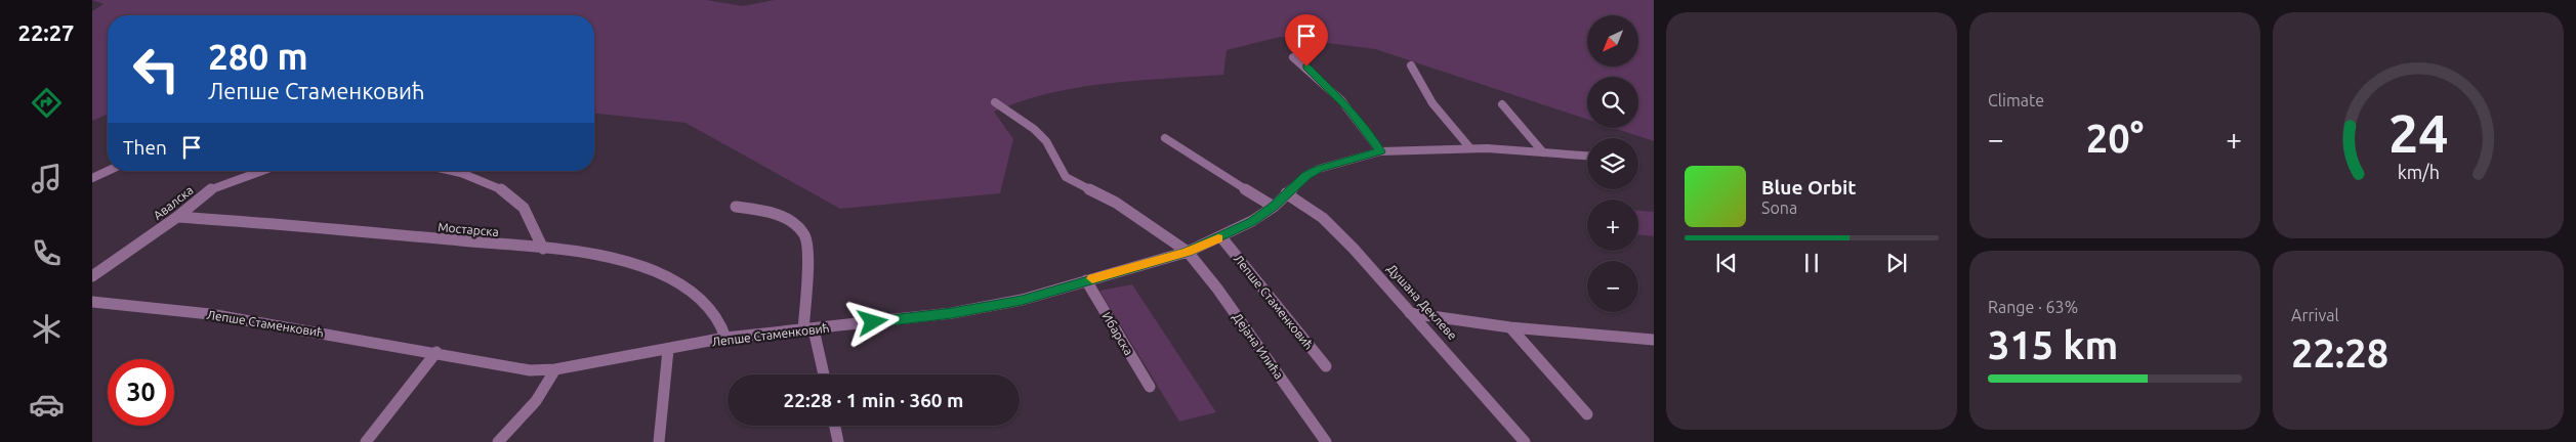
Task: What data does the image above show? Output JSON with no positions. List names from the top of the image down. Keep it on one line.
{"streets":{"street":["Авалска","Мостарска","Лепше Стаменковић","Душана Деклеве","Ибарска","Дејана Илића"]},"crossings":[["Авалска","Мостарска"],["Мостарска","Лепше Стаменковић"],["Лепше Стаменковић","Душана Деклеве"],["Лепше Стаменковић","Ибарска"],["Лепше Стаменковић","Дејана Илића"]],"north":"bottom left","page":{"tabs":"22:27","tile":["Climate",["Range · 63%","315 km"],["Arrival","22:28"]],"map_buttons":["+","−"],"turn":["280 m","Лепше Стаменковић"],"heat":["−","20°","+"],"then":"Then","song":["Blue Orbit","Sona"],"limit":"30","trip":"22:28 · 1 min · 360 m","gauge":["24","km/h"]}}
